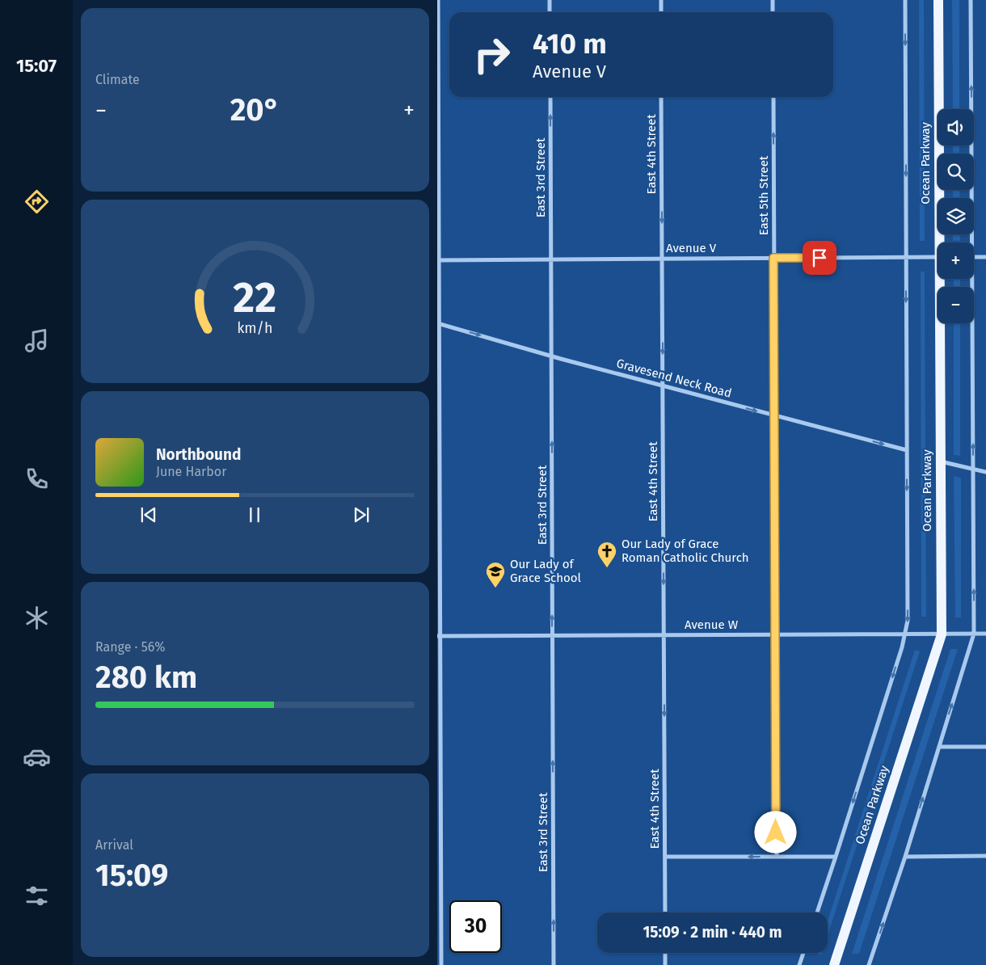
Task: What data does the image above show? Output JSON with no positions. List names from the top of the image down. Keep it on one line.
{"streets":{"main road":["Ocean Parkway"],"street":["East 4th Street","East 3rd Street","East 5th Street","Avenue V","Gravesend Neck Road","Avenue W"]},"crossings":[["East 4th Street","Avenue V"],["East 4th Street","Gravesend Neck Road"],["East 4th Street","Avenue W"],["Ocean Parkway","Avenue V"],["Ocean Parkway","Gravesend Neck Road"],["Ocean Parkway","Avenue W"],["East 3rd Street","Avenue V"],["East 3rd Street","Gravesend Neck Road"],["East 3rd Street","Avenue W"],["East 5th Street","Avenue V"],["East 5th Street","Gravesend Neck Road"],["East 5th Street","Avenue W"]],"one_way":["East 4th Street","Ocean Parkway","East 3rd Street","Gravesend Neck Road"],"places":{"church":["Our Lady of Grace Roman Catholic Church"],"school or university":["Our Lady of Grace School"]},"page":{"tabs":"15:07","tile":["Climate",["Range · 56%","280 km"],["Arrival","15:09"]],"turn":["410 m","Avenue V"],"heat":["−","20°","+"],"map_buttons":["+","−"],"song":["Northbound","June Harbor"],"limit":"30","trip":"15:09 · 2 min · 440 m","gauge":["22","km/h"]}}
